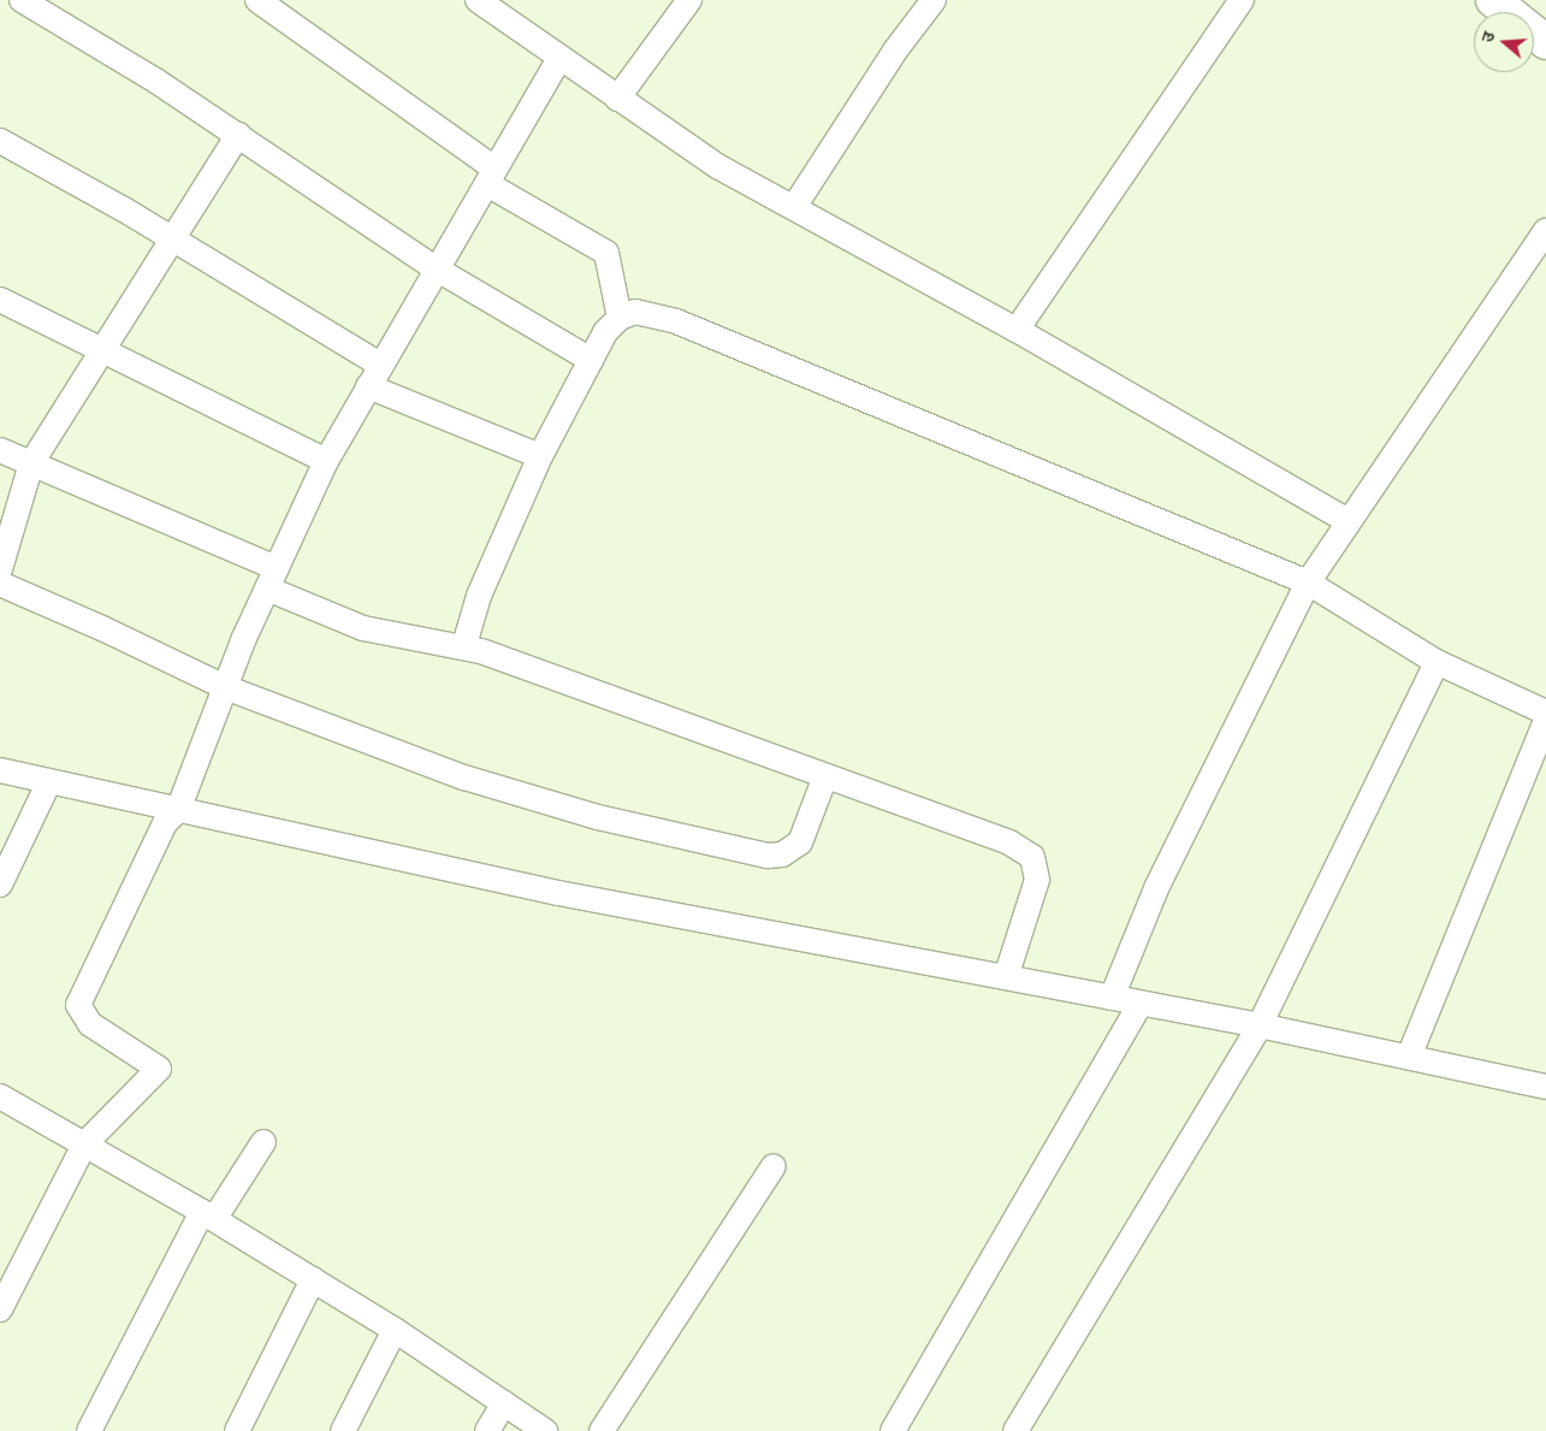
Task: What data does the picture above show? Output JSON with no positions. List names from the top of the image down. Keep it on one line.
{"north":"left"}
